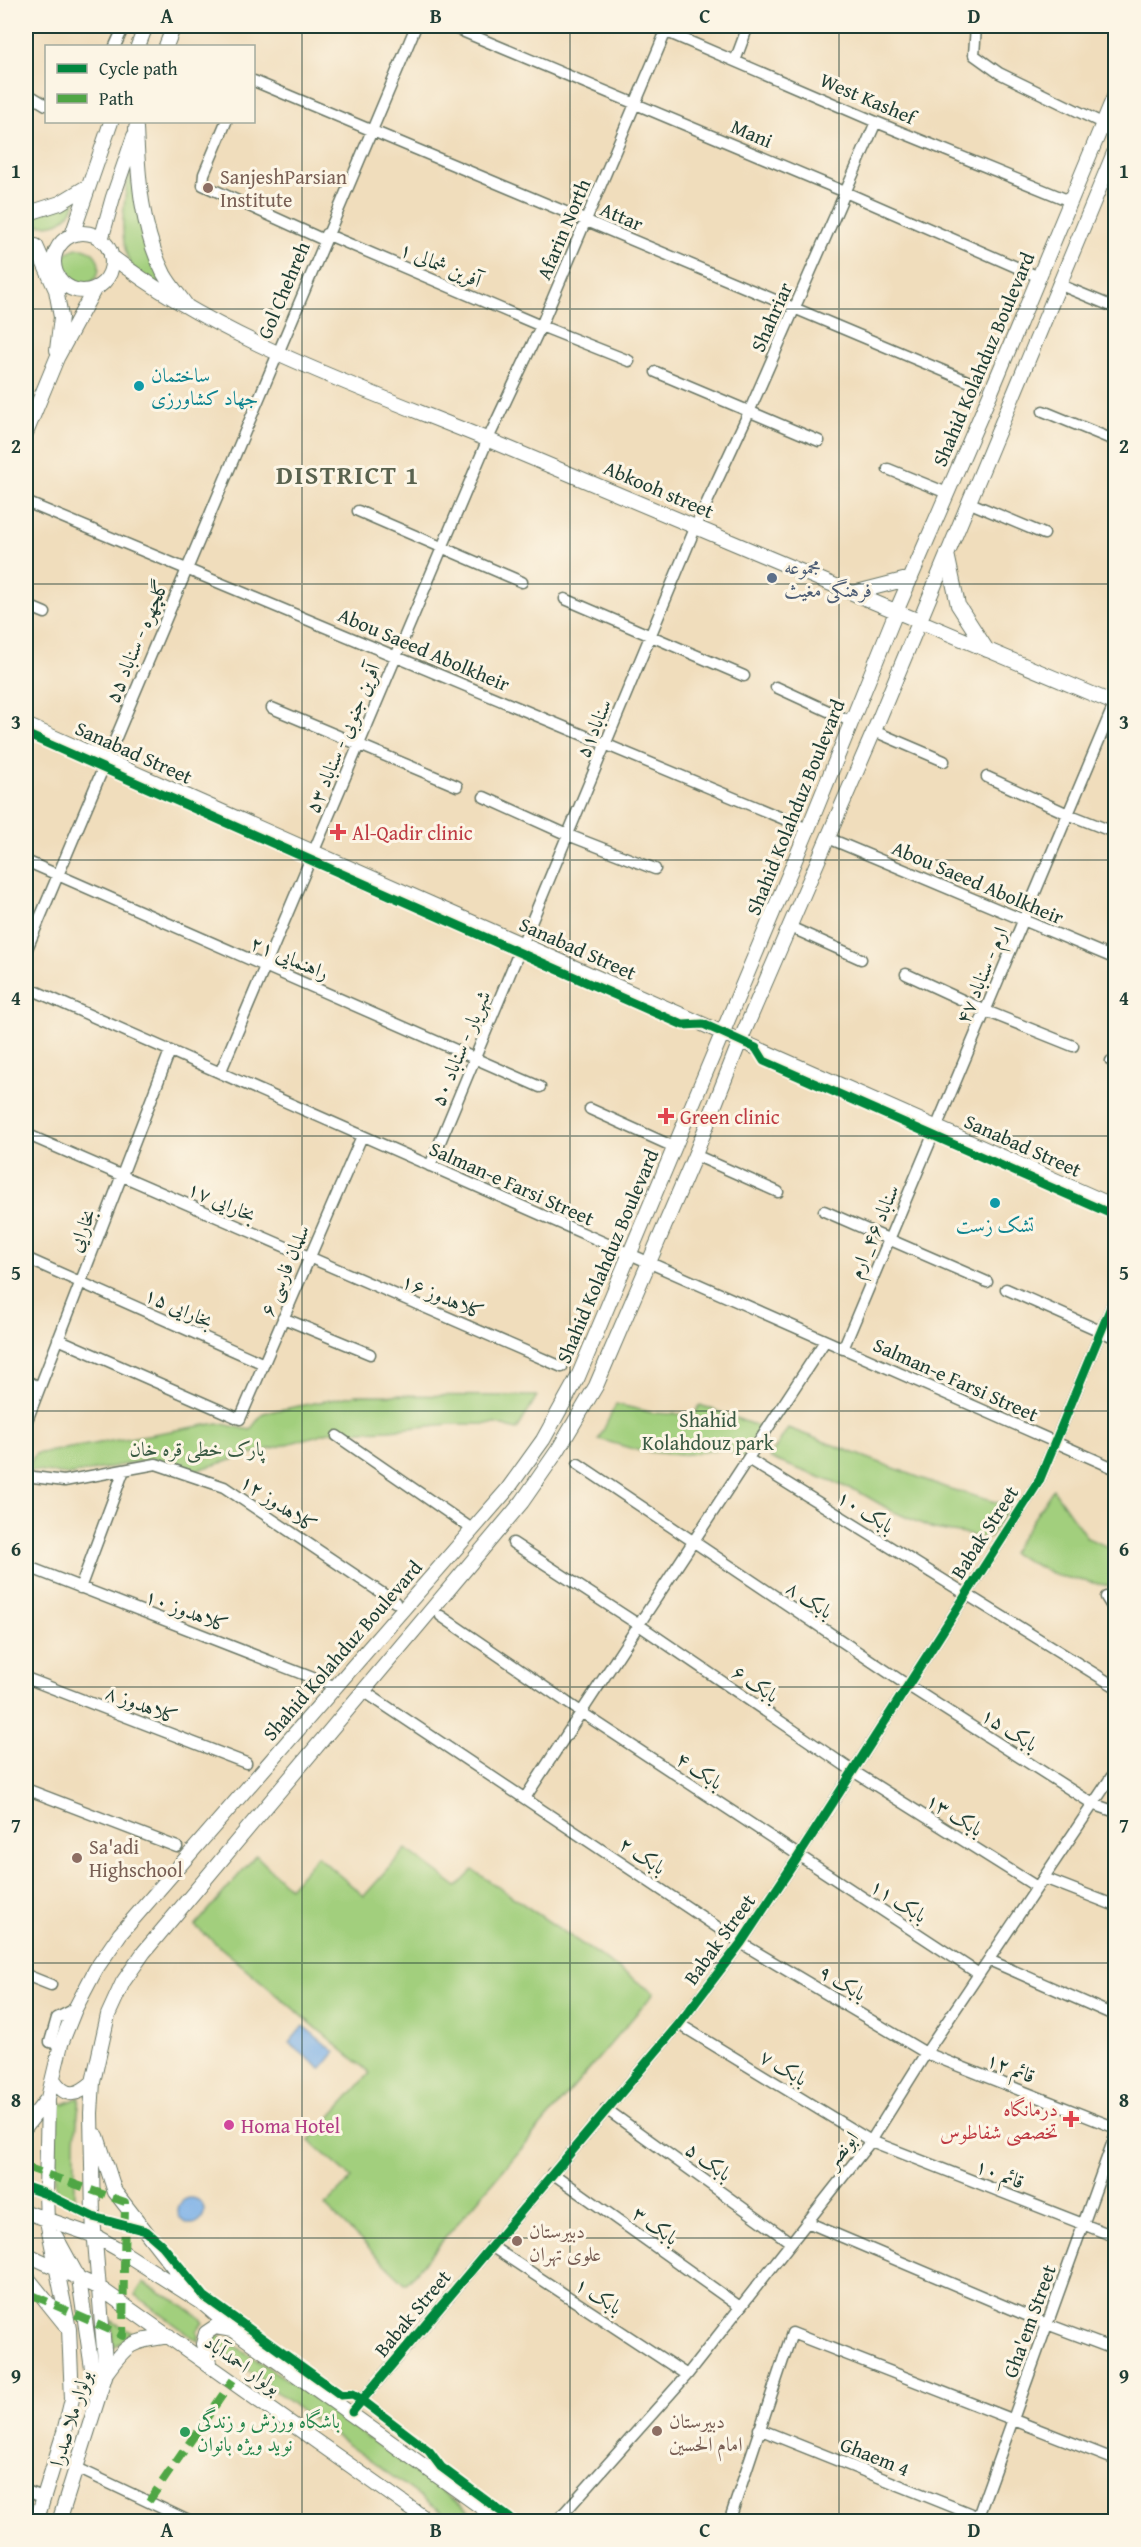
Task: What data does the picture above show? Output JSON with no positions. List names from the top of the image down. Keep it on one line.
{"streets":{"main road":["Shahid Kolahduz Boulevard","Abkooh street","Sanabad Street","بولوار احمدآباد","بولوار ملا صدرا"],"street":["West Kashef","Mani","Attar","Afarin North","آفرين شمالى ١","Gol Chehreh","Shahriar","گلچهره - سناباد ۵۵","Abou Saeed Abolkheir","سناباد۵۱","آفرین جنوبی - سناباد ۵۳","راهنمایی ۲۱","ارم - سناباد ۴۷","شهریار - سناباد ۵۰","Salman-e Farsi Street","بخارایی ۱۷","بخارایی","سناباد ۴۶_ ارم","سلمان فارسی ۶","کلاهدوز ۱۶","بخارایی ۱۵","کلاهدوز ۱۲","بابک ۱۰","Babak Street","بابک ۸","کلاهدوز ۱۰","بابک ۶","کلاهدوز ۸","بابک ۱۵","بابک ۴","بابک ۱۳","بابک ۲","بابک ۱۱","بابک ۹","بابک ۷","قائم ۱۲","ابونصر","بابک ۵","قائم ۱۰","بابک ۳","بابک ۱","Gha'em Street","Ghaem 4"]},"crossings":[["West Kashef","Afarin North"],["West Kashef","Shahriar"],["West Kashef","Shahid Kolahduz Boulevard"],["Mani","Afarin North"],["Mani","Shahriar"],["Mani","Shahid Kolahduz Boulevard"],["Attar","Afarin North"],["Attar","Gol Chehreh"],["Attar","Shahriar"],["Afarin North","آفرين شمالى ١"],["Afarin North","Abkooh street"],["Afarin North","آفرین جنوبی - سناباد ۵۳"],["آفرين شمالى ١","Gol Chehreh"],["Gol Chehreh","Abkooh street"],["Gol Chehreh","گلچهره - سناباد ۵۵"],["Gol Chehreh","Abou Saeed Abolkheir"],["Shahriar","Abkooh street"],["Shahriar","سناباد۵۱"],["Shahid Kolahduz Boulevard","Abkooh street"],["Shahid Kolahduz Boulevard","Abou Saeed Abolkheir"],["Shahid Kolahduz Boulevard","Sanabad Street"],["Shahid Kolahduz Boulevard","Salman-e Farsi Street"],["Shahid Kolahduz Boulevard","کلاهدوز ۱۰"],["Shahid Kolahduz Boulevard","بابک ۲"],["Shahid Kolahduz Boulevard","بولوار احمدآباد"],["Shahid Kolahduz Boulevard","بولوار ملا صدرا"],["Abkooh street","سناباد۵۱"],["Abkooh street","آفرین جنوبی - سناباد ۵۳"],["Abkooh street","ارم - سناباد ۴۷"],["گلچهره - سناباد ۵۵","Abou Saeed Abolkheir"],["گلچهره - سناباد ۵۵","Sanabad Street"],["گلچهره - سناباد ۵۵","راهنمایی ۲۱"],["Abou Saeed Abolkheir","سناباد۵۱"],["Abou Saeed Abolkheir","آفرین جنوبی - سناباد ۵۳"],["Abou Saeed Abolkheir","ارم - سناباد ۴۷"],["سناباد۵۱","Sanabad Street"],["سناباد۵۱","شهریار - سناباد ۵۰"],["آفرین جنوبی - سناباد ۵۳","Sanabad Street"],["آفرین جنوبی - سناباد ۵۳","راهنمایی ۲۱"],["آفرین جنوبی - سناباد ۵۳","Salman-e Farsi Street"],["Sanabad Street","ارم - سناباد ۴۷"],["Sanabad Street","شهریار - سناباد ۵۰"],["Sanabad Street","سناباد ۴۶_ ارم"],["راهنمایی ۲۱","شهریار - سناباد ۵۰"],["ارم - سناباد ۴۷","سناباد ۴۶_ ارم"],["شهریار - سناباد ۵۰","Salman-e Farsi Street"],["Salman-e Farsi Street","بخارایی"],["Salman-e Farsi Street","سناباد ۴۶_ ارم"],["Salman-e Farsi Street","سلمان فارسی ۶"],["Salman-e Farsi Street","Babak Street"],["بخارایی ۱۷","بخارایی"],["بخارایی ۱۷","سلمان فارسی ۶"],["بخارایی ۱۷","کلاهدوز ۱۶"],["بخارایی","سلمان فارسی ۶"],["بخارایی","بخارایی ۱۵"],["سلمان فارسی ۶","کلاهدوز ۱۶"],["سلمان فارسی ۶","بخارایی ۱۵"],["بابک ۱۰","Babak Street"],["Babak Street","بابک ۸"],["Babak Street","بابک ۶"],["Babak Street","بابک ۱۵"],["Babak Street","بابک ۴"],["Babak Street","بابک ۱۳"],["Babak Street","بابک ۲"],["Babak Street","بابک ۱۱"],["Babak Street","بابک ۹"],["Babak Street","بابک ۷"],["Babak Street","بابک ۵"],["Babak Street","بابک ۳"],["Babak Street","بابک ۱"],["Babak Street","بولوار احمدآباد"],["بابک ۸","بابک ۱۵"],["بابک ۶","بابک ۱۳"],["بابک ۱۵","ابونصر"],["بابک ۴","بابک ۱۱"],["بابک ۱۳","ابونصر"],["بابک ۲","بابک ۹"],["بابک ۱۱","ابونصر"],["بابک ۹","قائم ۱۲"],["بابک ۹","ابونصر"],["بابک ۷","ابونصر"],["بابک ۷","قائم ۱۰"],["قائم ۱۲","ابونصر"],["ابونصر","بابک ۵"],["ابونصر","قائم ۱۰"],["ابونصر","بابک ۳"],["ابونصر","بابک ۱"],["قائم ۱۰","Gha'em Street"],["Gha'em Street","Ghaem 4"],["بولوار احمدآباد","بولوار ملا صدرا"]],"districts":["DISTRICT 1"],"parks":["Shahid Kolahdouz park","پارک خطی قره خان"],"places":{"other":["SanjeshParsian Institute","ساختمان جهاد کشاورزی","مجموعه فرهنگی مغیث","تشک زست","Sa'adi Highschool","Homa Hotel","دبیرستان علوی تهران","دبیرستان امام الحسین","باشگاه ورزش و زندگی نوید ویژه بانوان"],"health":["Al-Qadir clinic","Green clinic","درمانگاه تخصصی شفاطوس"]},"legend":["Cycle path","Path"],"grid":{"columns":["A","B","C","D"],"rows":["1","2","3","4","5","6","7","8","9"]}}
